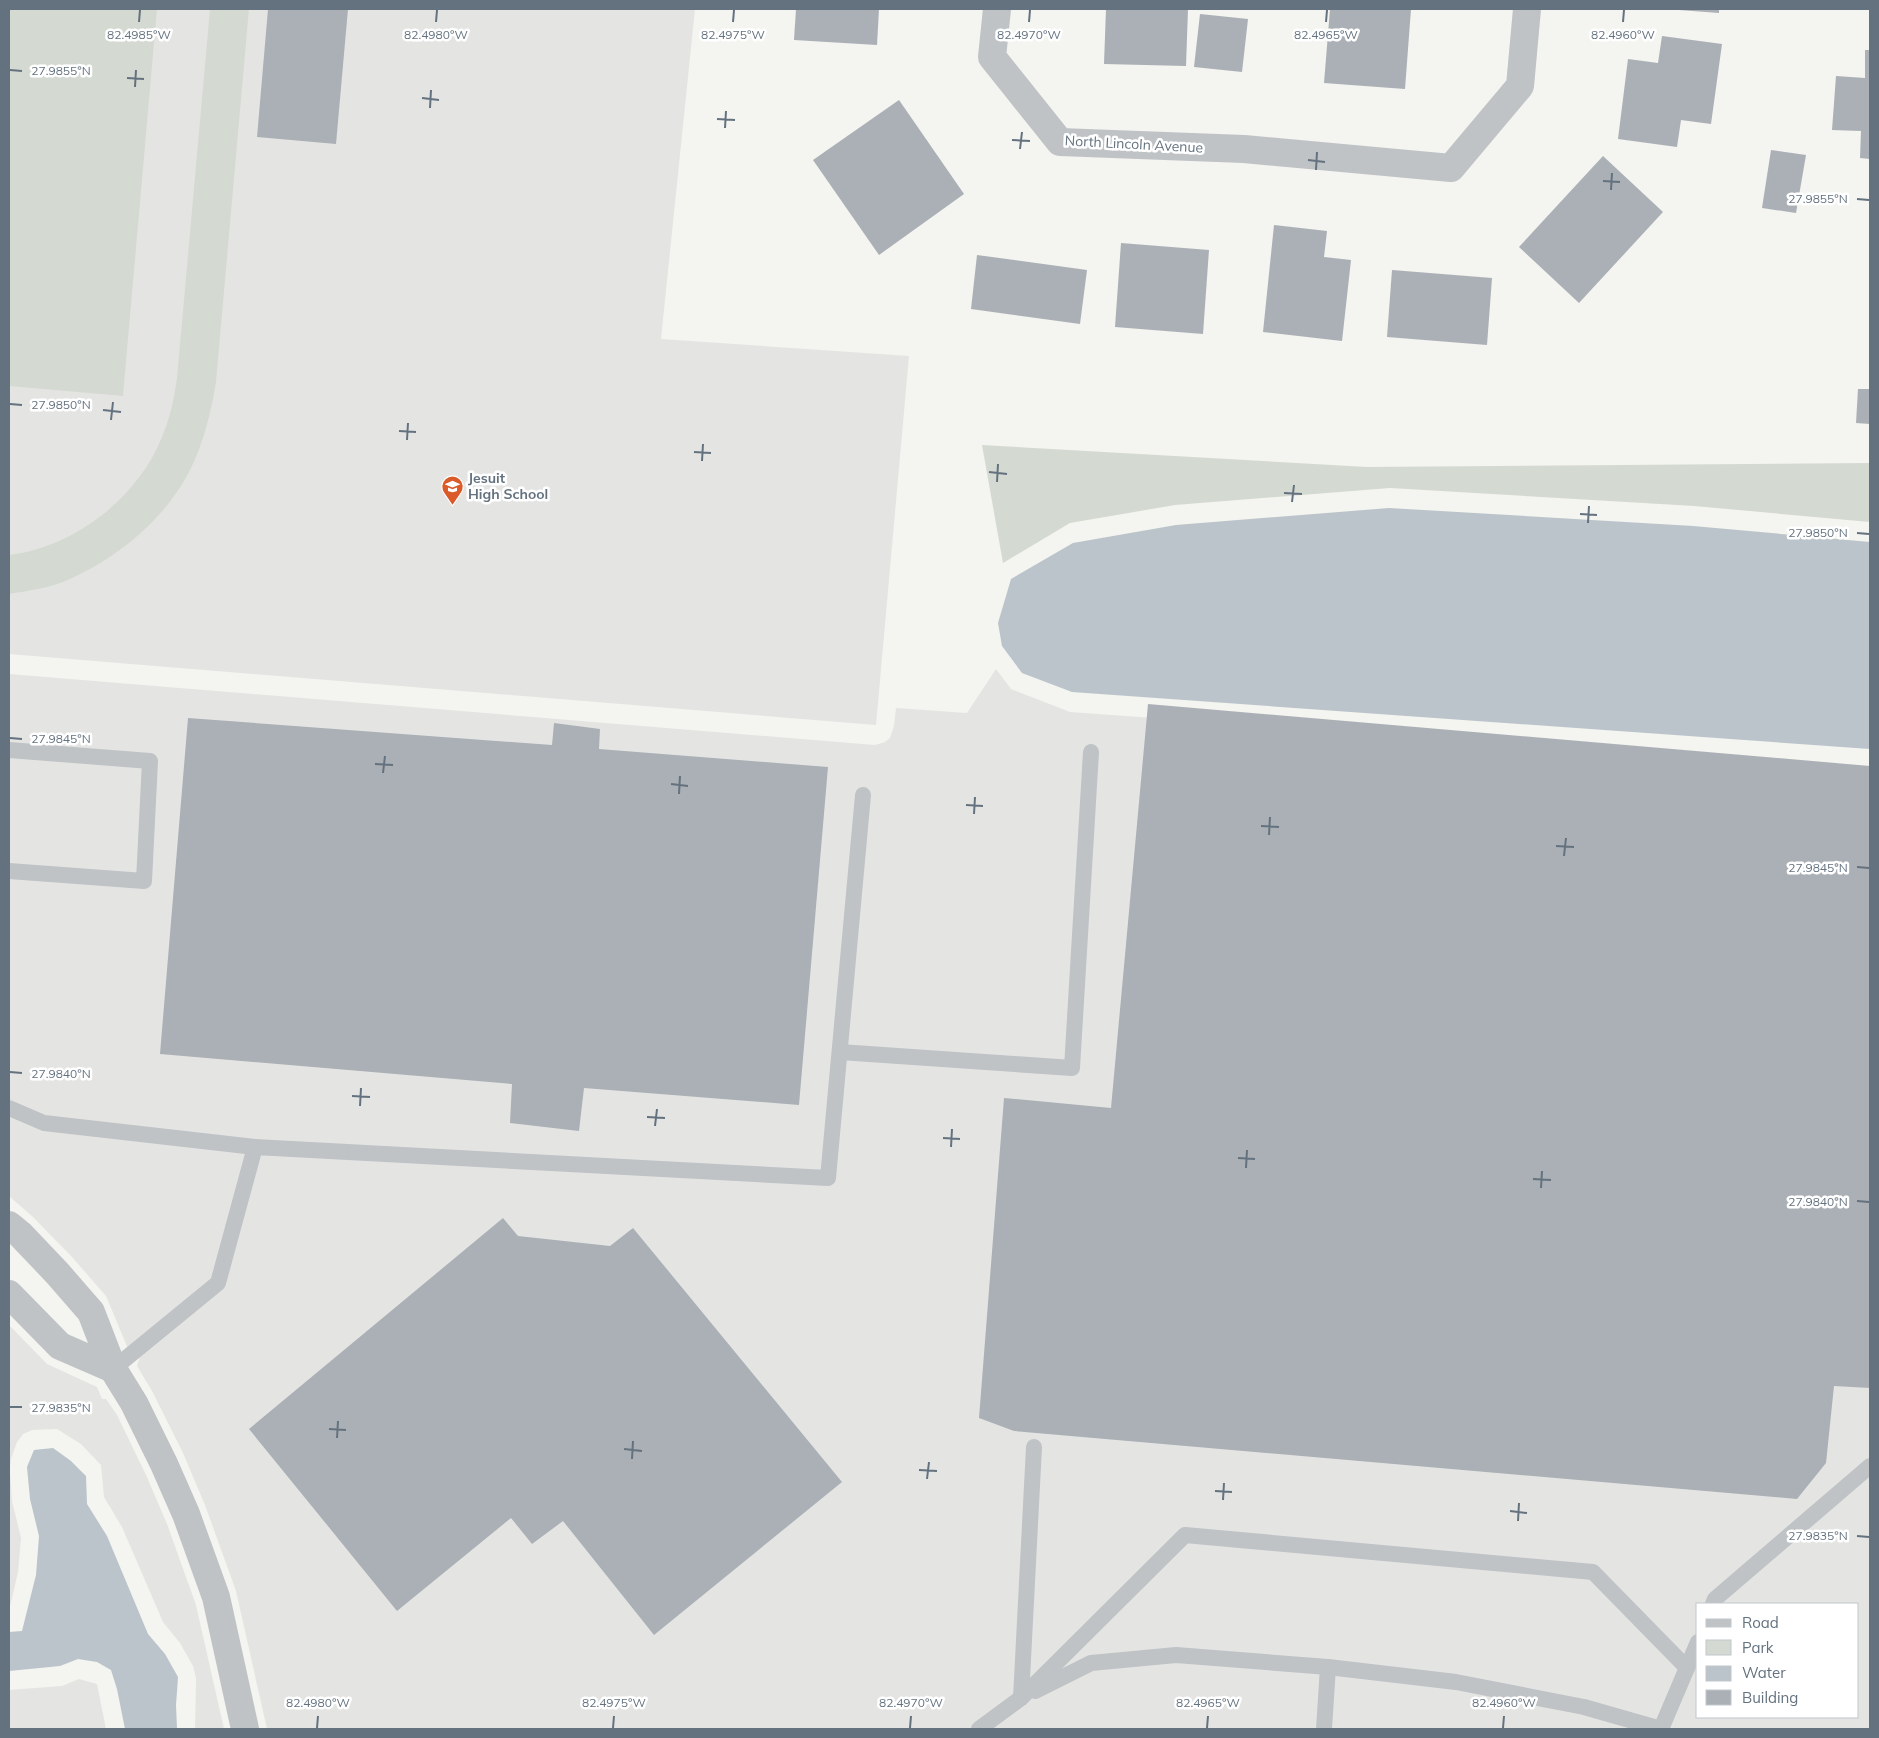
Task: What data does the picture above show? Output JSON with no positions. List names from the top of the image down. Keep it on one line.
{"streets":{"street":["North Lincoln Avenue"]},"places":{"school or university":["Jesuit High School"]},"legend":["Road","Park","Water","Building"],"coordinates":["82.4985°W","82.4980°W","82.4975°W","82.4970°W","82.4965°W","82.4960°W","27.9855°N","27.9850°N","27.9845°N","27.9840°N","27.9835°N"]}
